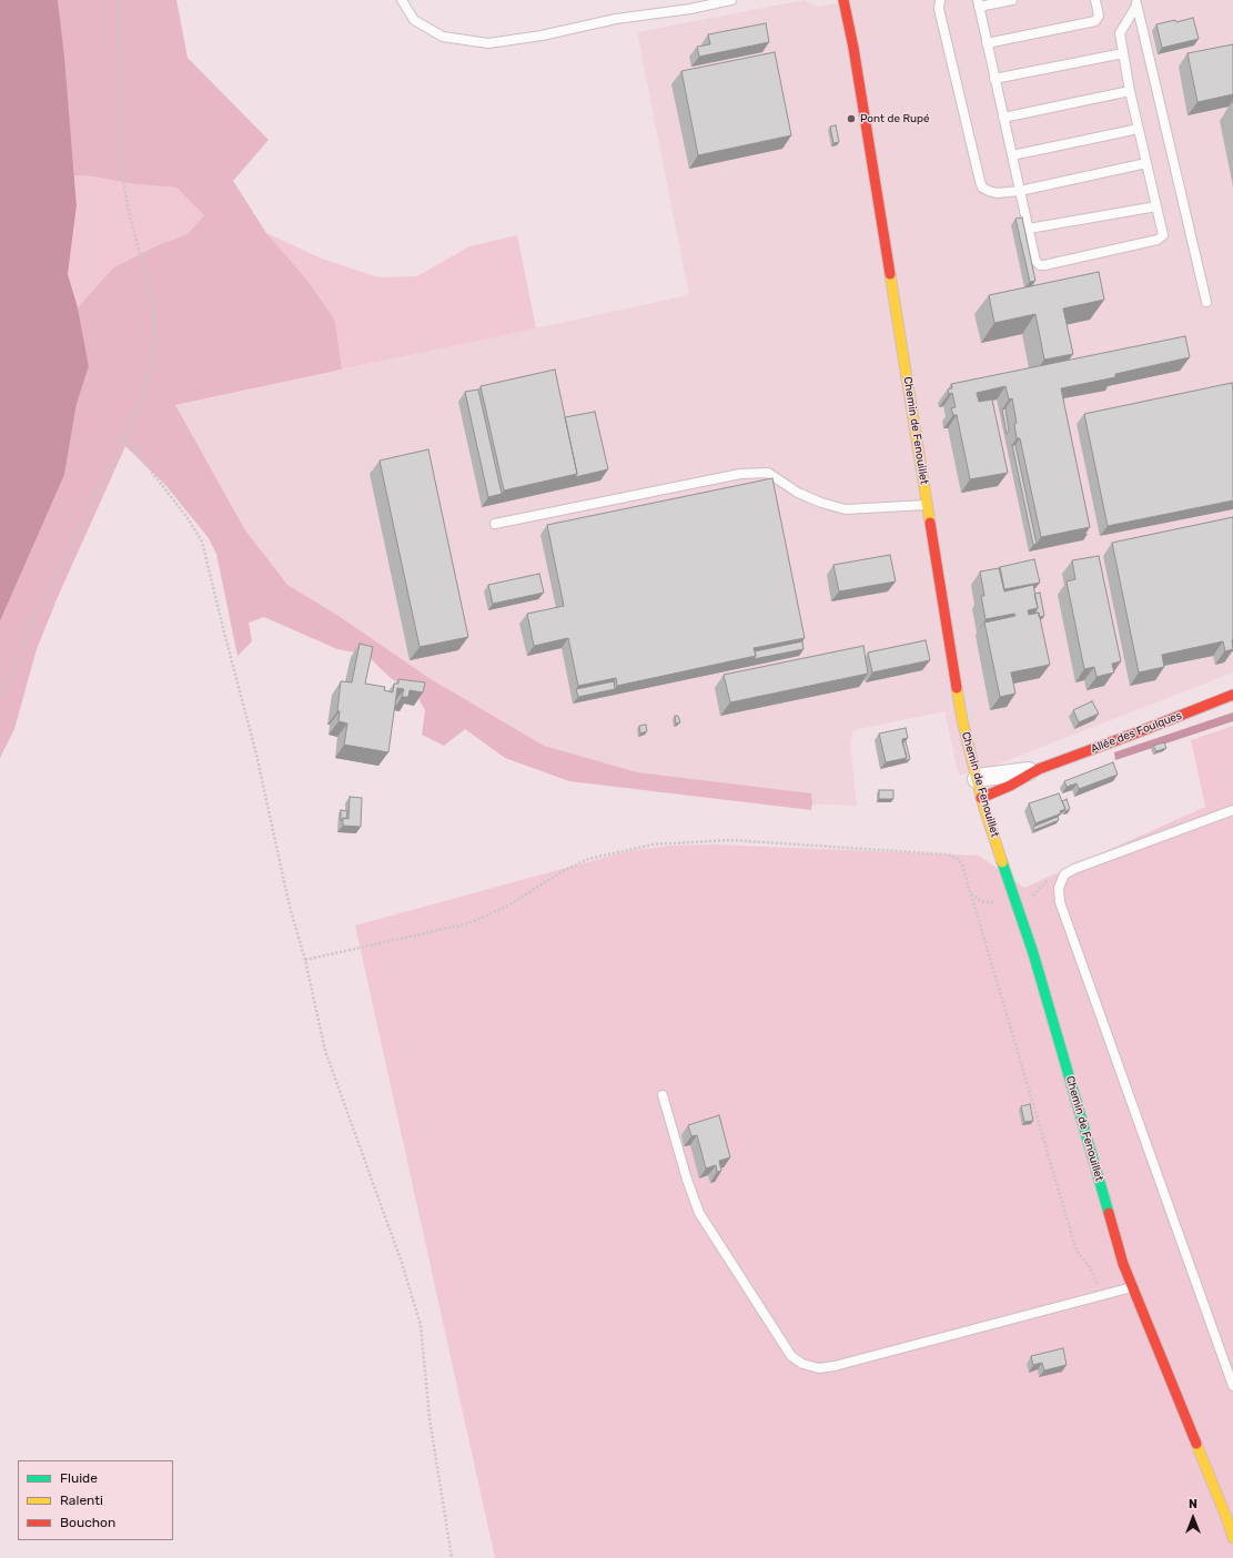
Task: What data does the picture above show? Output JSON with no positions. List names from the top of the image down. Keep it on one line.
{"streets":{"street":["Chemin de Fenouillet","Allée des Foulques"]},"crossings":[["Chemin de Fenouillet","Allée des Foulques"]],"places":["Pont de Rupé"],"legend":["Fluide","Ralenti","Bouchon"],"north":"top"}
